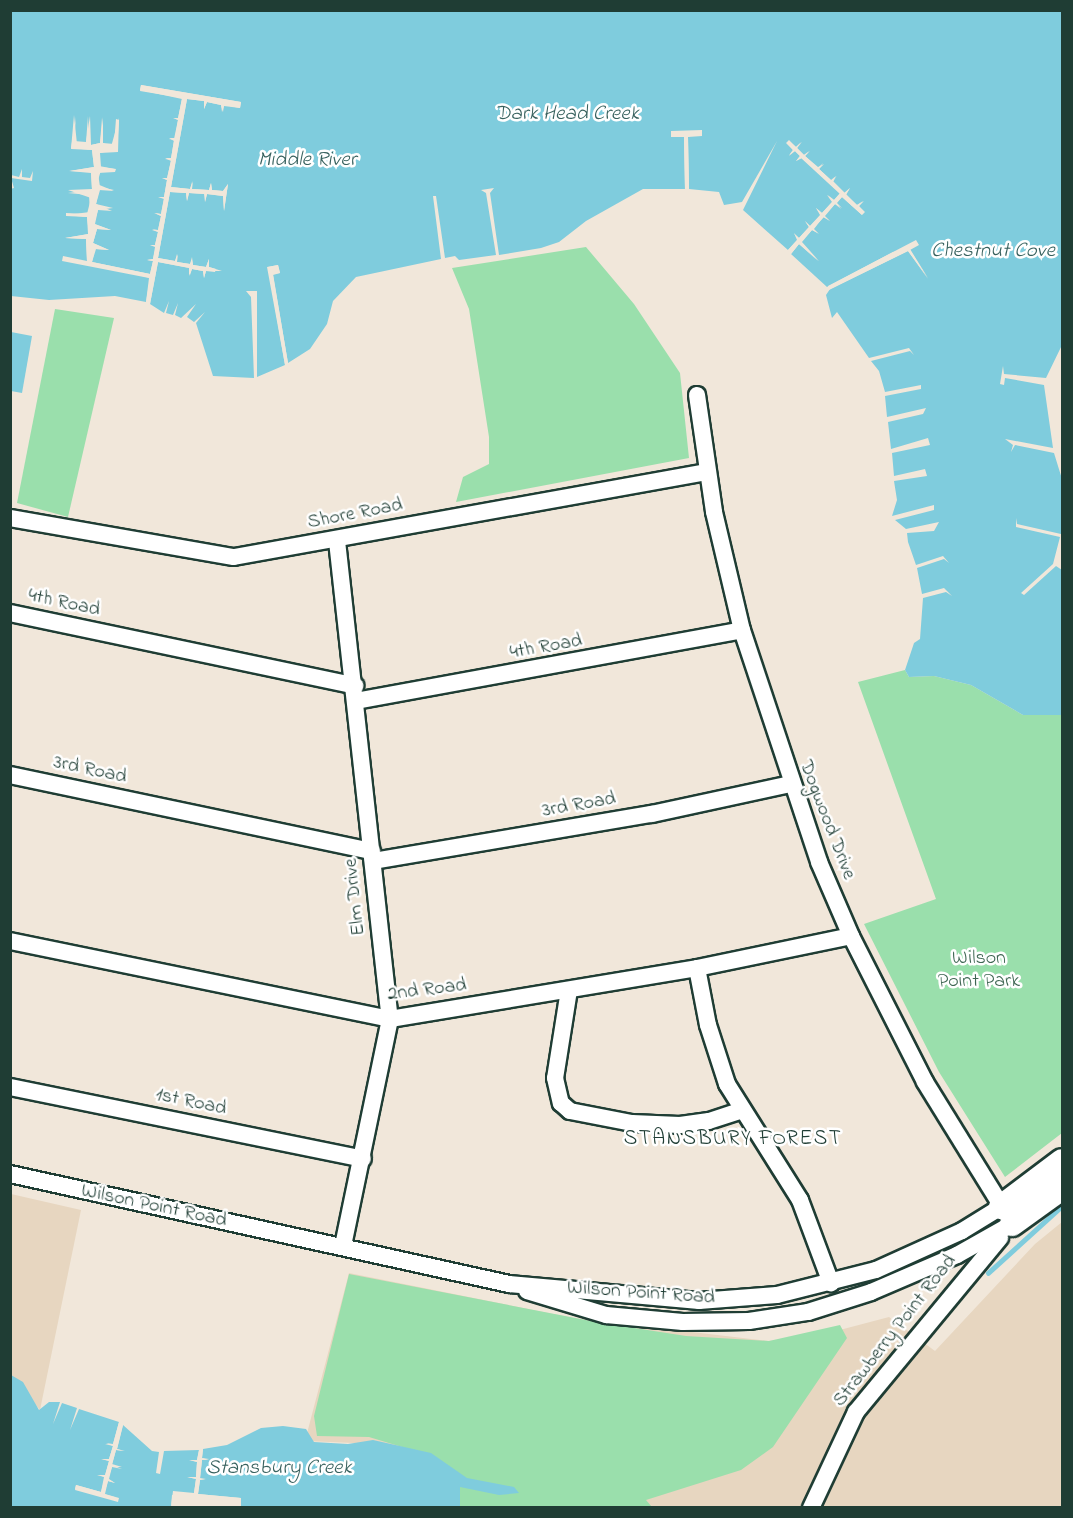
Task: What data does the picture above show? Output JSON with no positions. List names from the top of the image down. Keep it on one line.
{"streets":{"street":["Shore Road","4th Road","3rd Road","Dogwood Drive","Elm Drive","2nd Road","1st Road","Wilson Point Road","Strawberry Point Road"]},"crossings":[["Shore Road","Dogwood Drive"],["Shore Road","Elm Drive"],["4th Road","Dogwood Drive"],["4th Road","Elm Drive"],["3rd Road","Dogwood Drive"],["3rd Road","Elm Drive"],["Dogwood Drive","2nd Road"],["Dogwood Drive","Wilson Point Road"],["Dogwood Drive","Strawberry Point Road"],["Elm Drive","2nd Road"],["Elm Drive","1st Road"],["Elm Drive","Wilson Point Road"],["Wilson Point Road","Strawberry Point Road"]],"districts":["STANSBURY FOREST"],"water":["Dark Head Creek","Middle River","Chestnut Cove","Stansbury Creek"],"parks":["Wilson Point Park"]}
